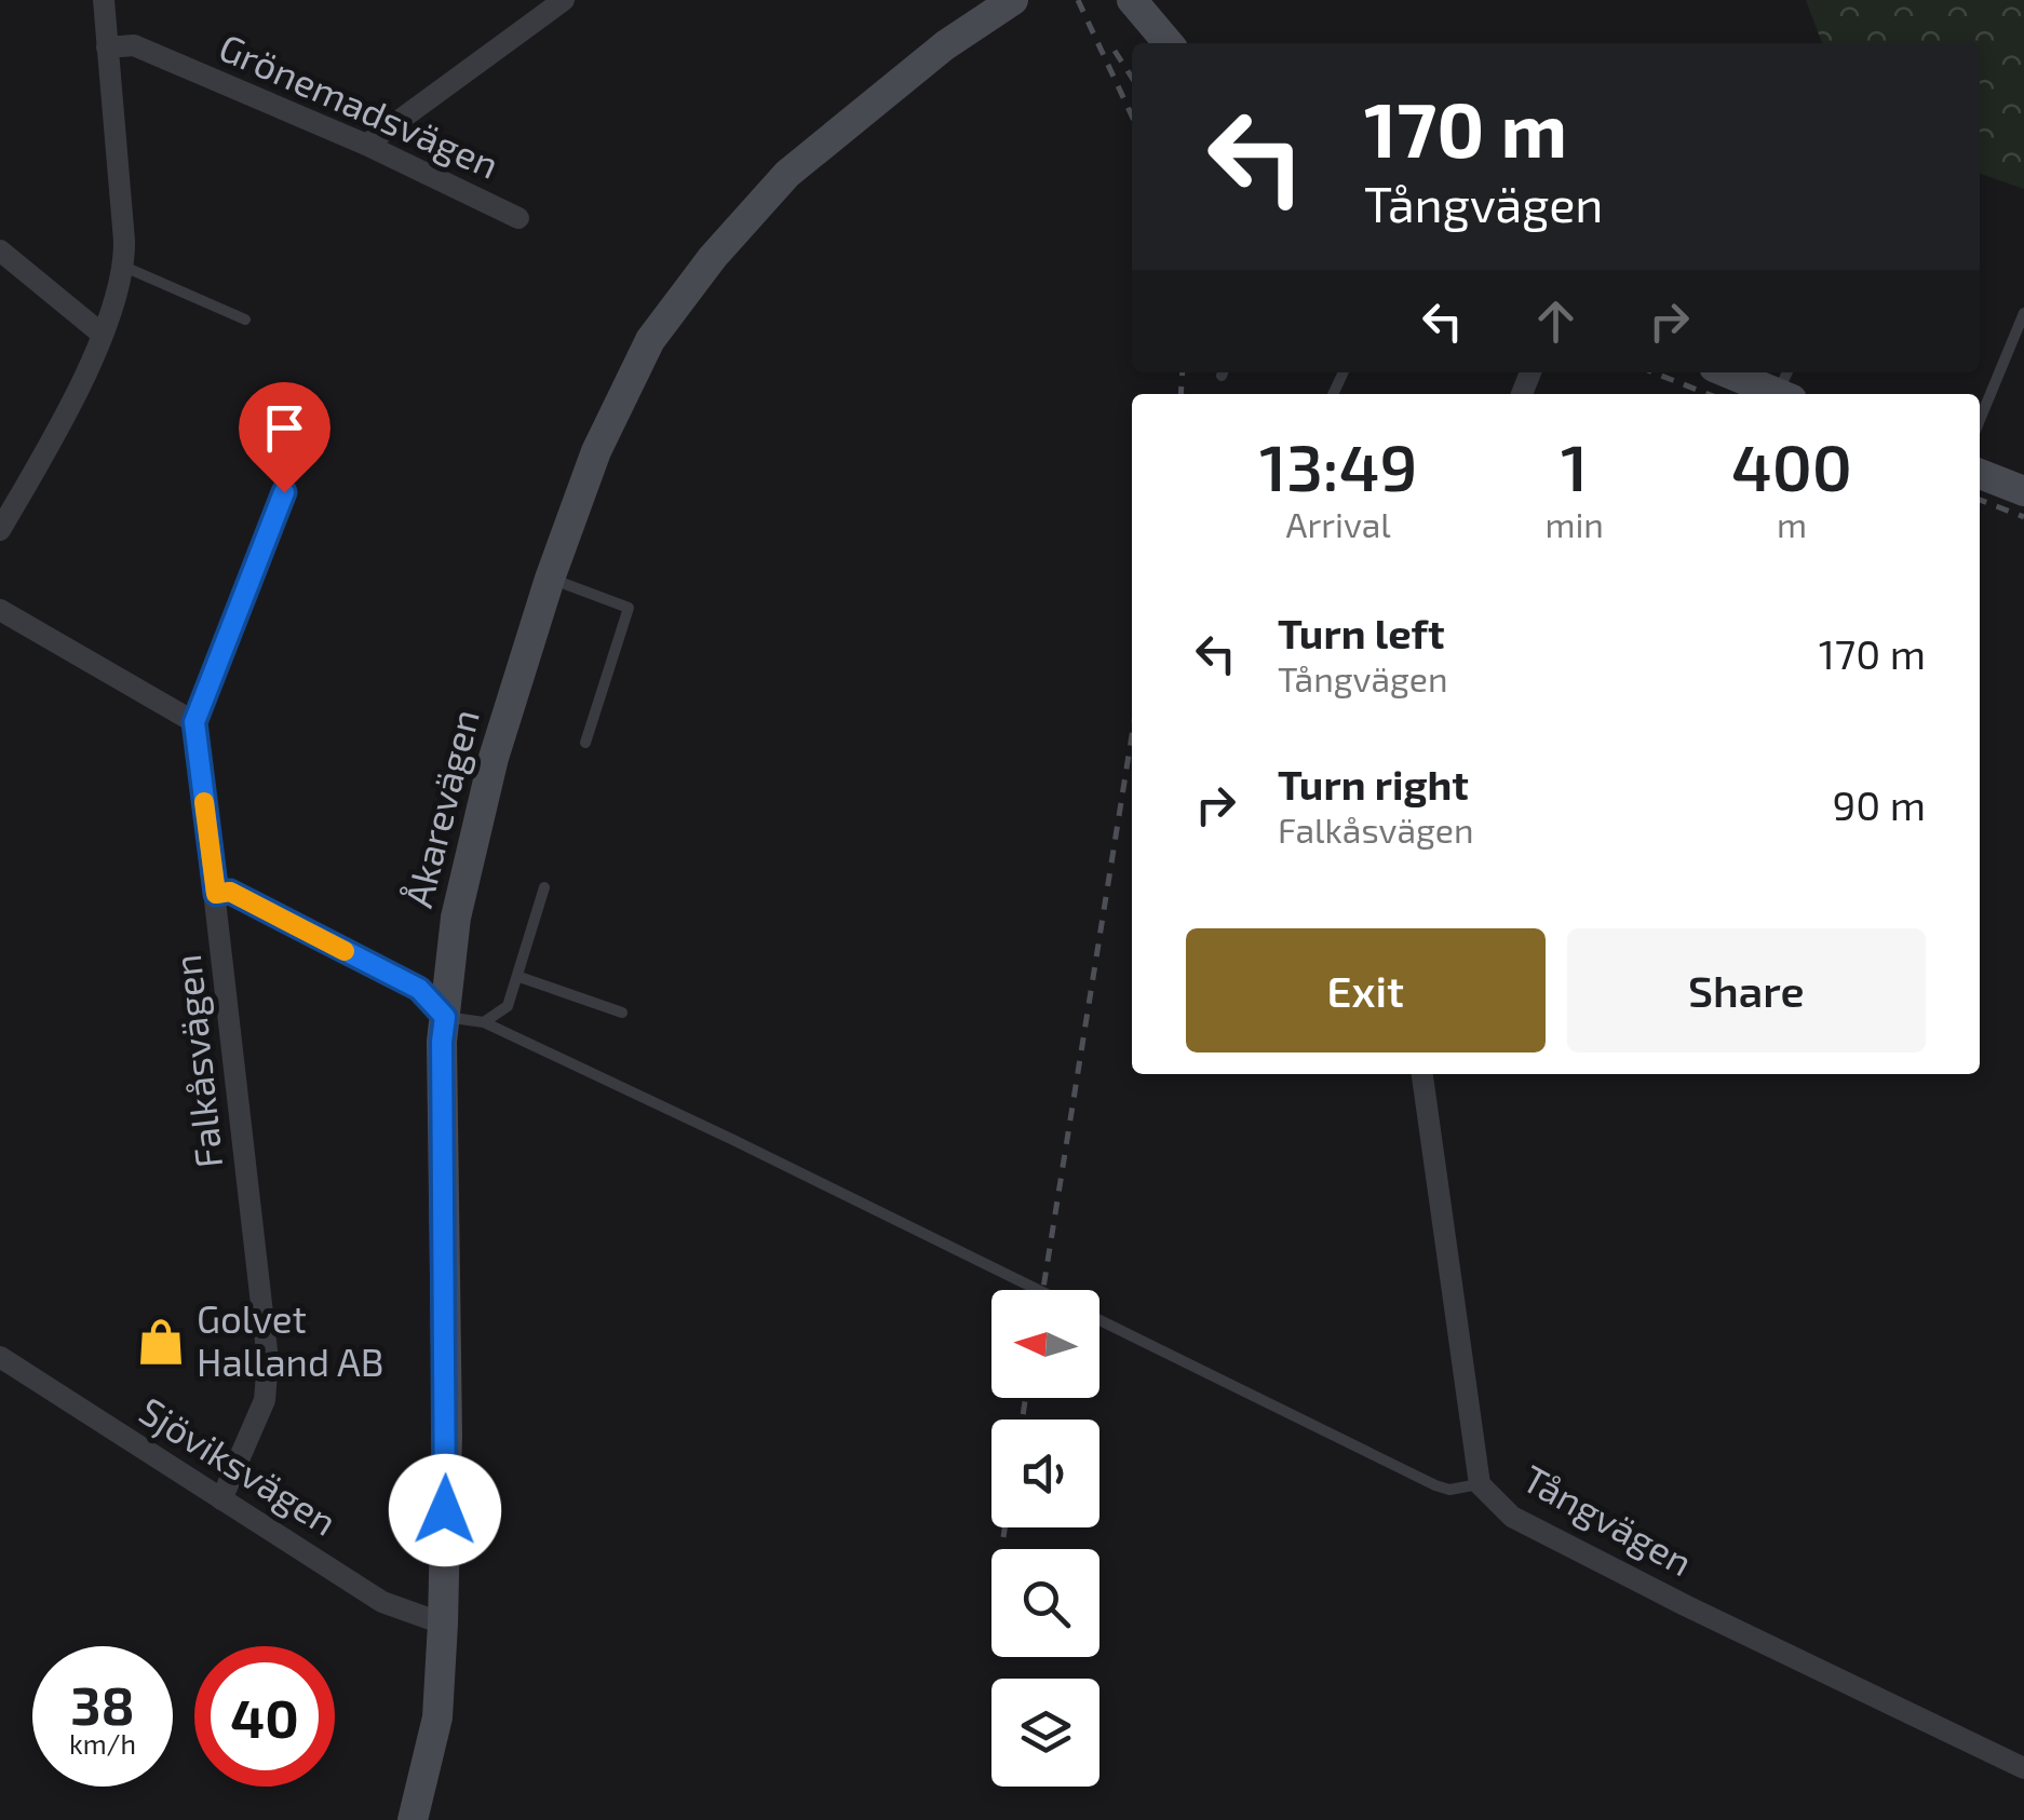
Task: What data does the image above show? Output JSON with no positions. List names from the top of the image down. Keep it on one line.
{"streets":{"street":["Grönemadsvägen","Åkarevägen","Falkåsvägen","Sjöviksvägen","Tångvägen"]},"crossings":[["Åkarevägen","Sjöviksvägen"],["Falkåsvägen","Sjöviksvägen"]],"places":{"shop":["Golvet Halland AB"]},"north":"left","page":{"turn":["170 m","Tångvägen"],"eta":["13:49","Arrival","1","min","400","m"],"list":[{"name":"Turn left","note":"Tångvägen","value":"170 m"},{"name":"Turn right","note":"Falkåsvägen","value":"90 m"}],"buttons":["Exit","Share"],"speed":"38 km/h","limit":"40"}}
